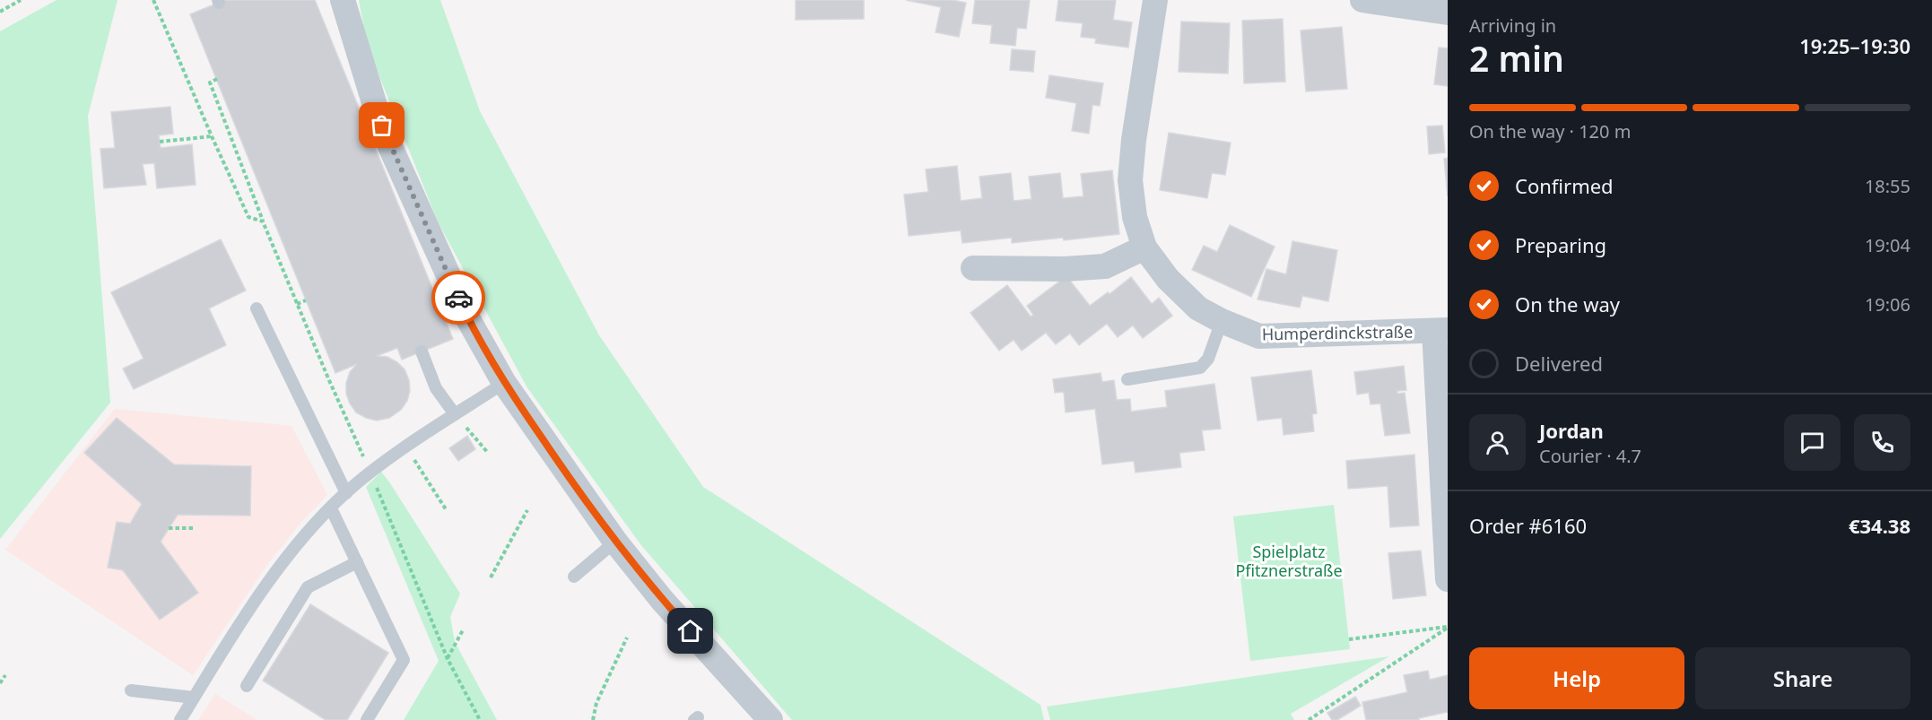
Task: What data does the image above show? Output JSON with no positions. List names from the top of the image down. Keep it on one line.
{"streets":{"street":["Humperdinckstraße"]},"parks":["Spielplatz Pfitznerstraße"],"page":{"heading":["2 min","Arriving in","19:25–19:30"],"panel":["Jordan","Courier · 4.7","Order #6160","€34.38"],"bar":"On the way · 120 m","list":[["Confirmed","18:55"],["Preparing","19:04"],["On the way","19:06"],"Delivered"],"buttons":["Help","Share"]}}
